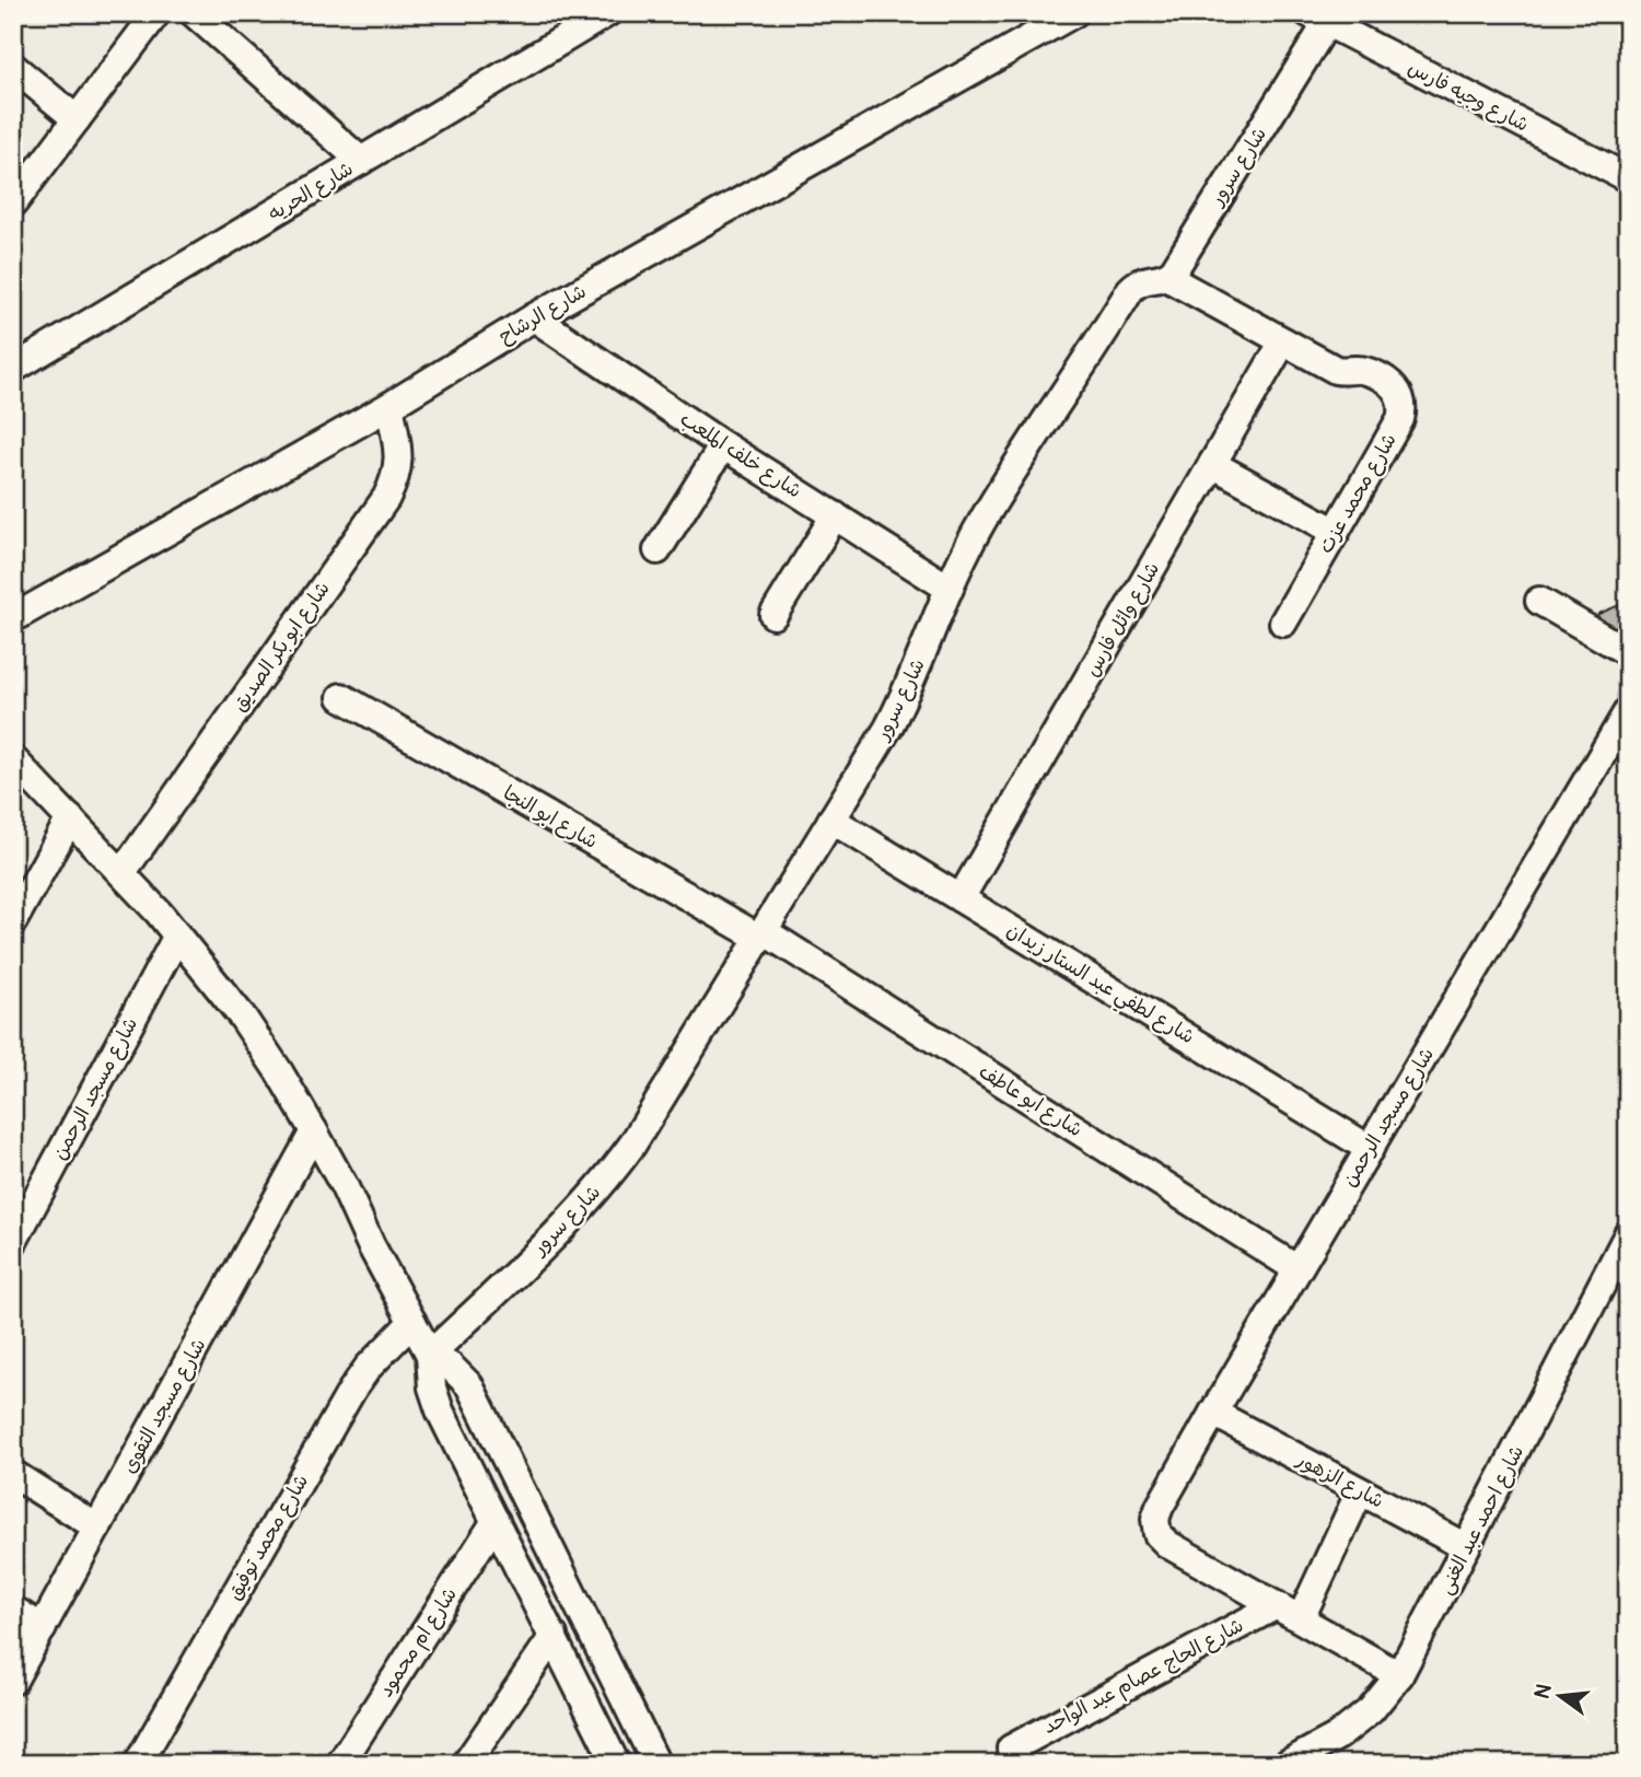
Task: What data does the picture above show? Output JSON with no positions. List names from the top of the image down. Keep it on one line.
{"streets":{"street":["شارع وجيه فارس","شارع سرور","شارع الحريه","شارع الرشاح","شارع خلف الملعب","شارع محمد عزت","شارع وائل فارس","شارع ابو بكر الصديق","شارع ابو النجا","شارع لطفي عبد الستار زيدان","شارع مسجد الرحمن","شارع ابو عاطف","شارع مسجد التقوى","شارع الزهور","شارع احمد عبد الغنى","شارع محمد توفيق","شارع ام محمود","شارع الحاج عصام عبد الواحد"]},"crossings":[["شارع وجيه فارس","شارع سرور"],["شارع سرور","شارع خلف الملعب"],["شارع سرور","شارع محمد عزت"],["شارع سرور","شارع ابو النجا"],["شارع سرور","شارع لطفي عبد الستار زيدان"],["شارع سرور","شارع ابو عاطف"],["شارع الرشاح","شارع خلف الملعب"],["شارع الرشاح","شارع ابو بكر الصديق"],["شارع محمد عزت","شارع وائل فارس"],["شارع وائل فارس","شارع لطفي عبد الستار زيدان"],["شارع ابو النجا","شارع ابو عاطف"],["شارع لطفي عبد الستار زيدان","شارع مسجد الرحمن"],["شارع مسجد الرحمن","شارع ابو عاطف"],["شارع مسجد الرحمن","شارع الزهور"],["شارع مسجد الرحمن","شارع الحاج عصام عبد الواحد"],["شارع الزهور","شارع احمد عبد الغنى"],["شارع احمد عبد الغنى","شارع الحاج عصام عبد الواحد"]],"north":"left"}
